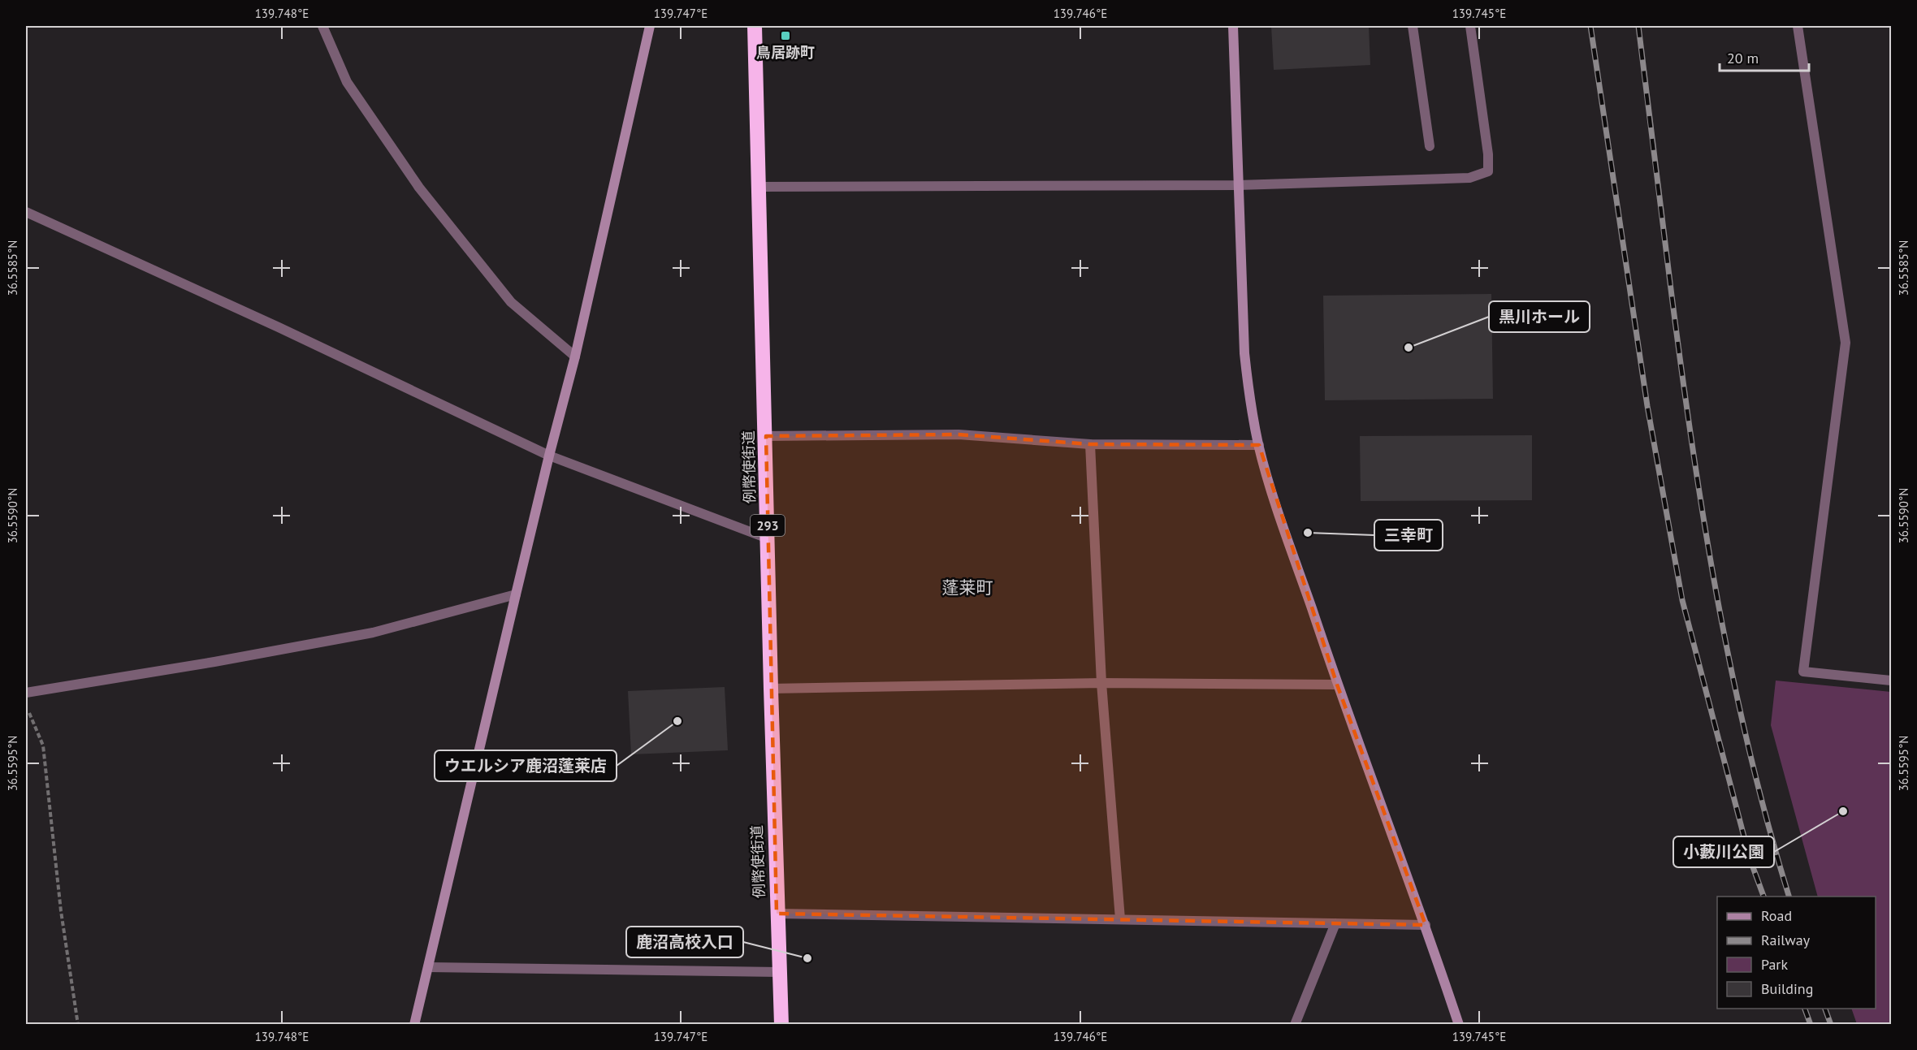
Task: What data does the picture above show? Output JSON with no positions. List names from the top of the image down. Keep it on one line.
{"streets":{"highway":["例幣使街道","293"]},"districts":["蓬莱町"],"places":{"transit":["鳥居跡町"],"other":["黒川ホール","三幸町","ウエルシア鹿沼蓬莱店","小藪川公園","鹿沼高校入口"]},"legend":["Road","Railway","Park","Building"],"scale_bar":"20 m","coordinates":["139.748°E","139.747°E","139.746°E","139.745°E","36.5585°N","36.5590°N","36.5595°N"]}
